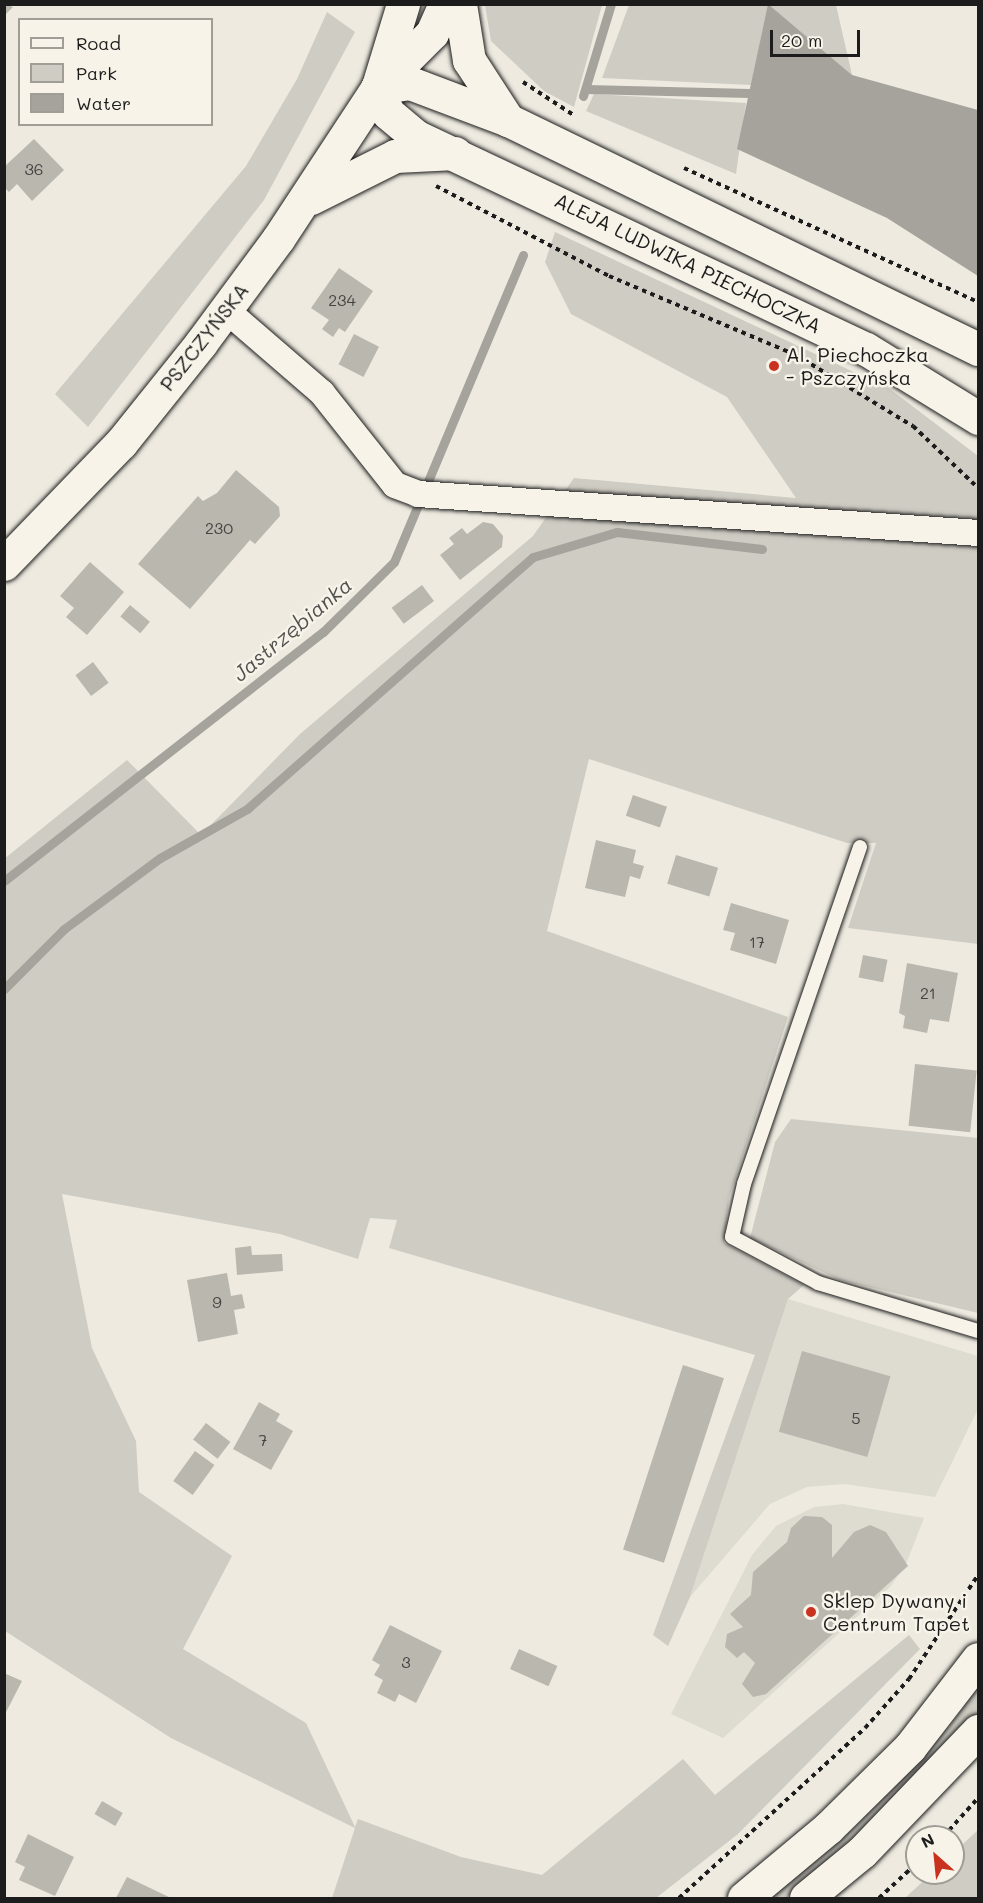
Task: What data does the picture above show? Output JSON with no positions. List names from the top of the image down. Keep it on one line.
{"streets":{"main road":["ALEJA LUDWIKA PIECHOCZKA","PSZCZYŃSKA"]},"crossings":[["ALEJA LUDWIKA PIECHOCZKA","PSZCZYŃSKA"]],"water":["Jastrzębianka"],"places":["Al. Piechoczka - Pszczyńska","Sklep Dywany i Centrum Tapet"],"house_numbers":["36","234","230","17","21","9","5","7","3"],"legend":["Road","Park","Water"],"scale_bar":"20 m","north":"top left"}
